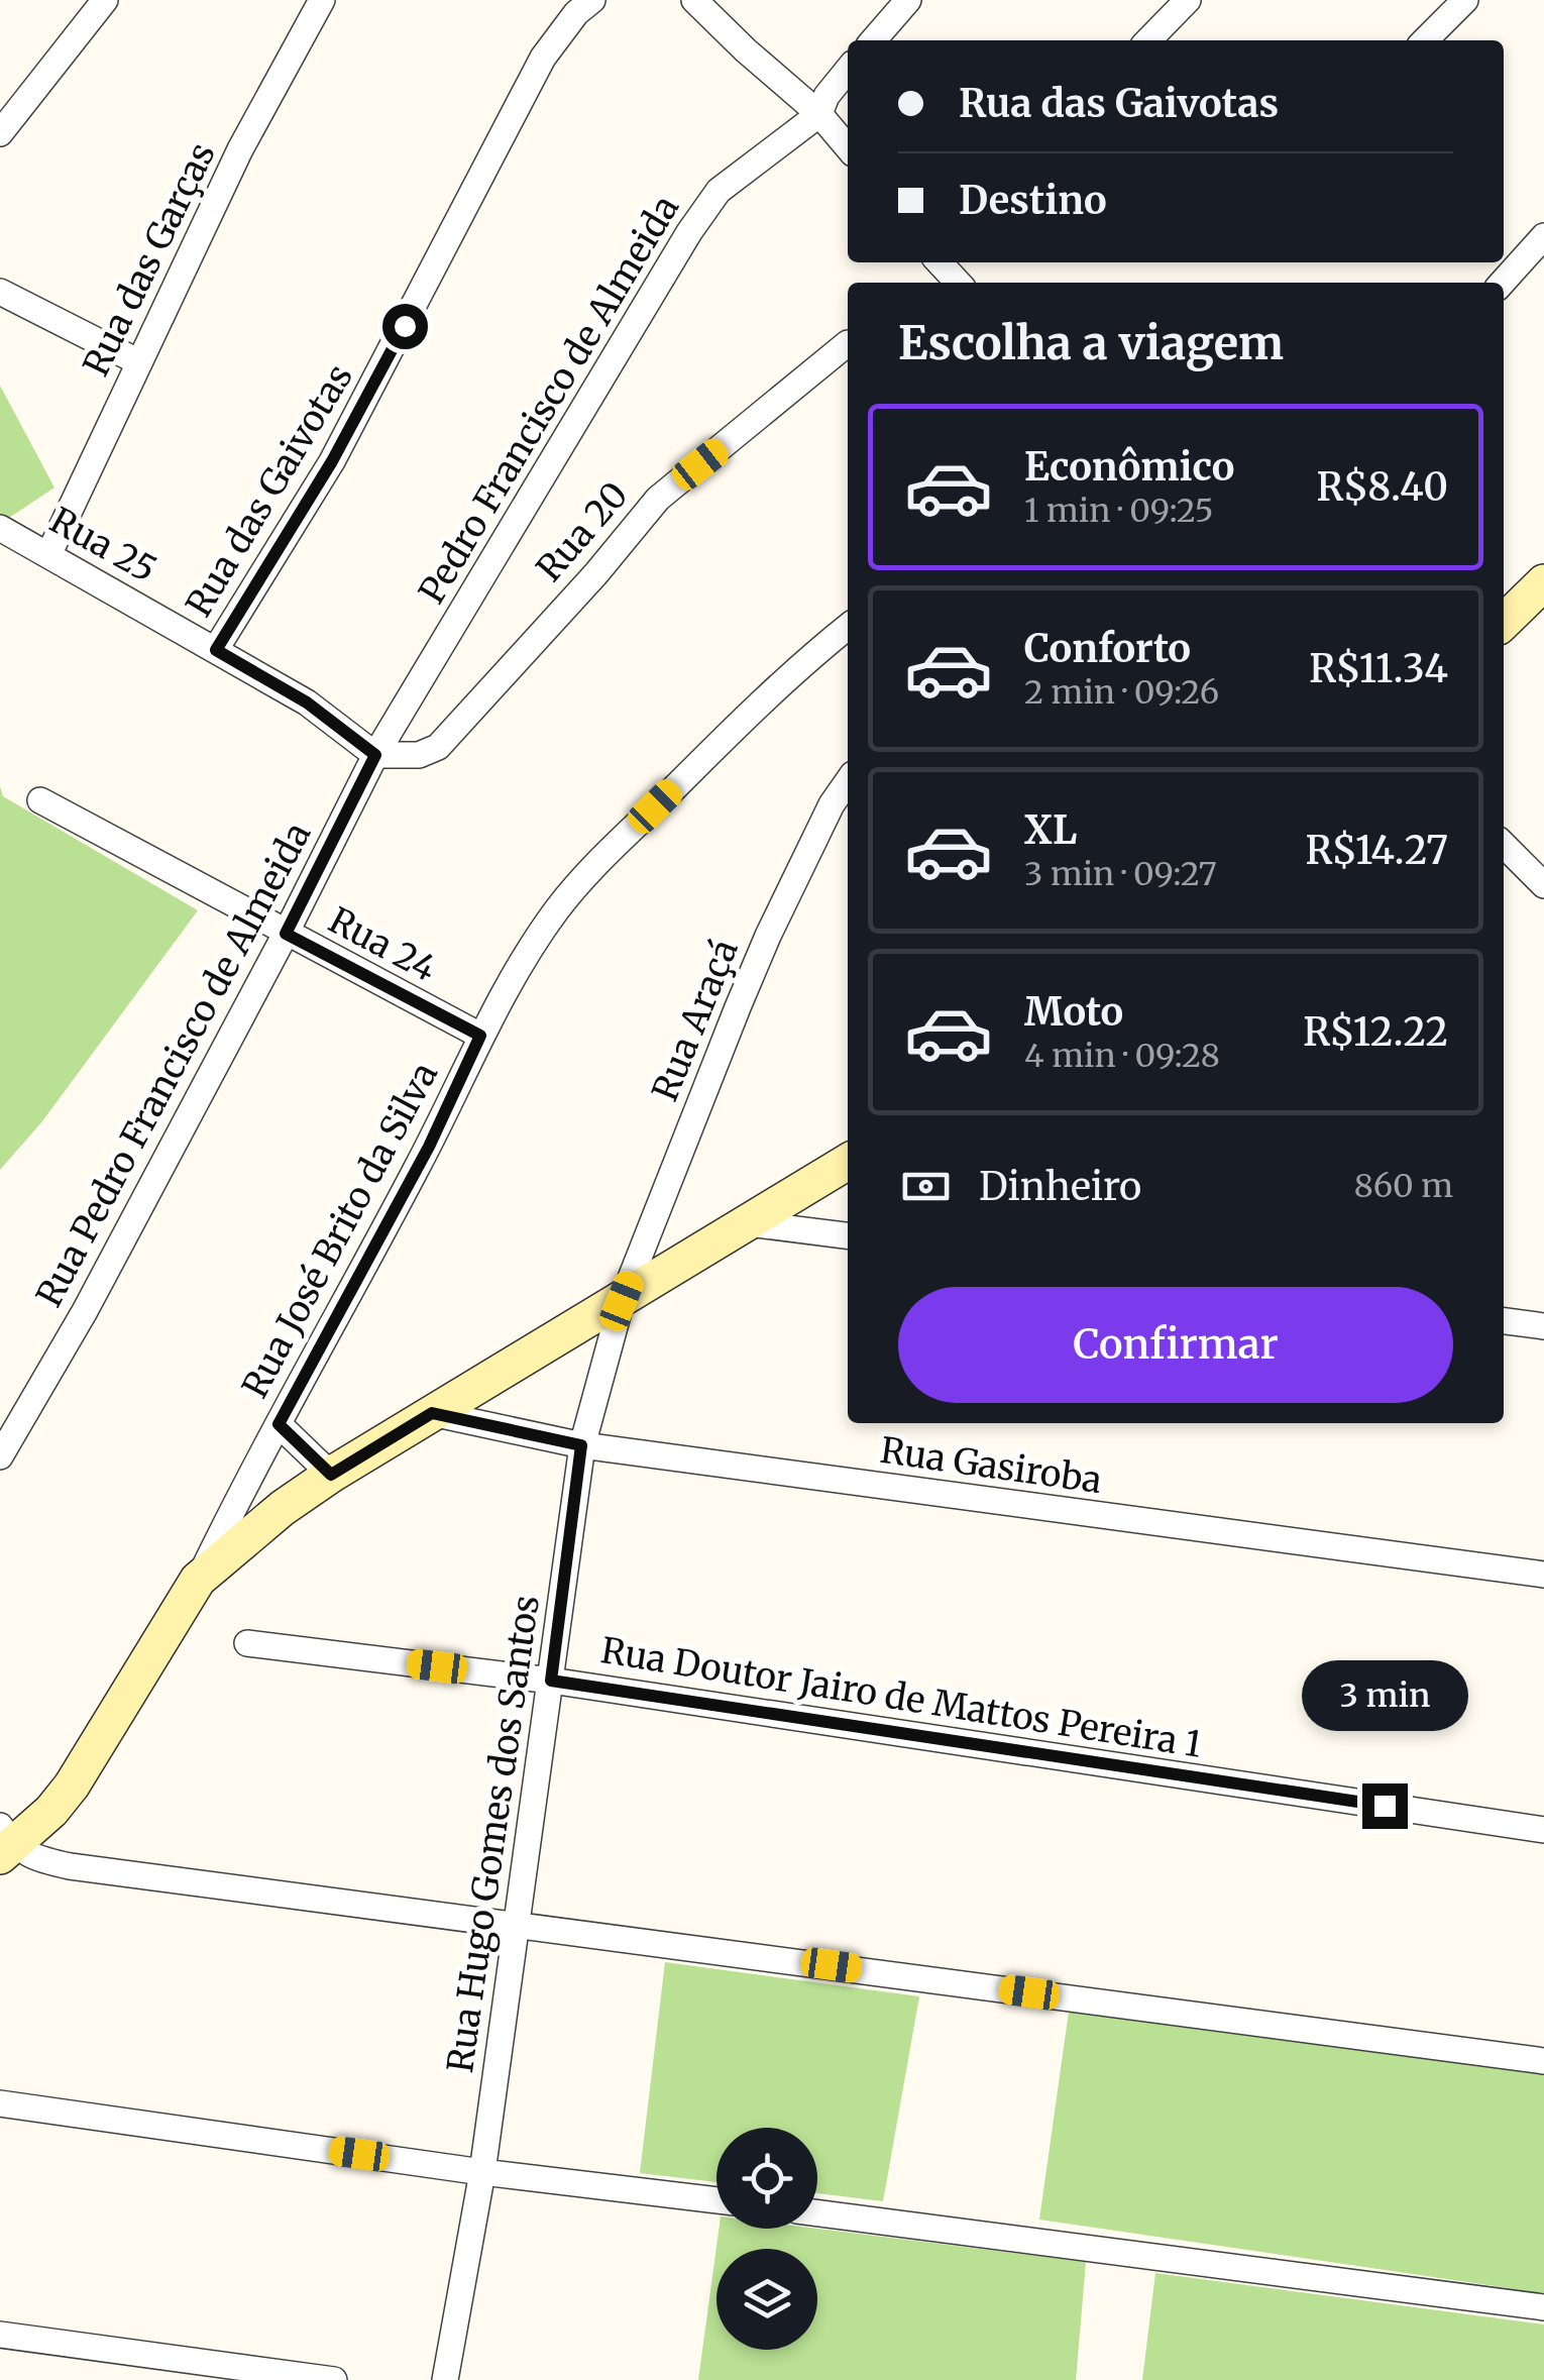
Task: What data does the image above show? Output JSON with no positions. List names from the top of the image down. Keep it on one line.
{"streets":{"street":["Rua das Garças","Pedro Francisco de Almeida","Rua das Gaivotas","Rua 20","Rua 25","Rua 24","Rua Araçá","Rua Pedro Francisco de Almeida","Rua José Brito da Silva","Rua Gasiroba","Rua Doutor Jairo de Mattos Pereira 1","Rua Hugo Gomes dos Santos"]},"crossings":[["Rua das Garças","Rua 25"],["Pedro Francisco de Almeida","Rua 20"],["Pedro Francisco de Almeida","Rua 25"],["Pedro Francisco de Almeida","Rua Pedro Francisco de Almeida"],["Rua das Gaivotas","Rua 25"],["Rua 20","Rua 25"],["Rua 20","Rua Pedro Francisco de Almeida"],["Rua 25","Rua Pedro Francisco de Almeida"],["Rua 24","Rua Pedro Francisco de Almeida"],["Rua 24","Rua José Brito da Silva"],["Rua Araçá","Rua Hugo Gomes dos Santos"],["Rua Gasiroba","Rua Hugo Gomes dos Santos"],["Rua Doutor Jairo de Mattos Pereira 1","Rua Hugo Gomes dos Santos"]],"page":{"banner":["Rua das Gaivotas","Destino"],"heading":"Escolha a viagem","list":[{"name":"Econômico","note":"1 min · 09:25","value":"R$8.40"},{"name":"Conforto","note":"2 min · 09:26","value":"R$11.34"},{"name":"XL","note":"3 min · 09:27","value":"R$14.27"},{"name":"Moto","note":"4 min · 09:28","value":"R$12.22"}],"pay":["Dinheiro","860 m"],"buttons":"Confirmar","bubble":"3 min"}}
